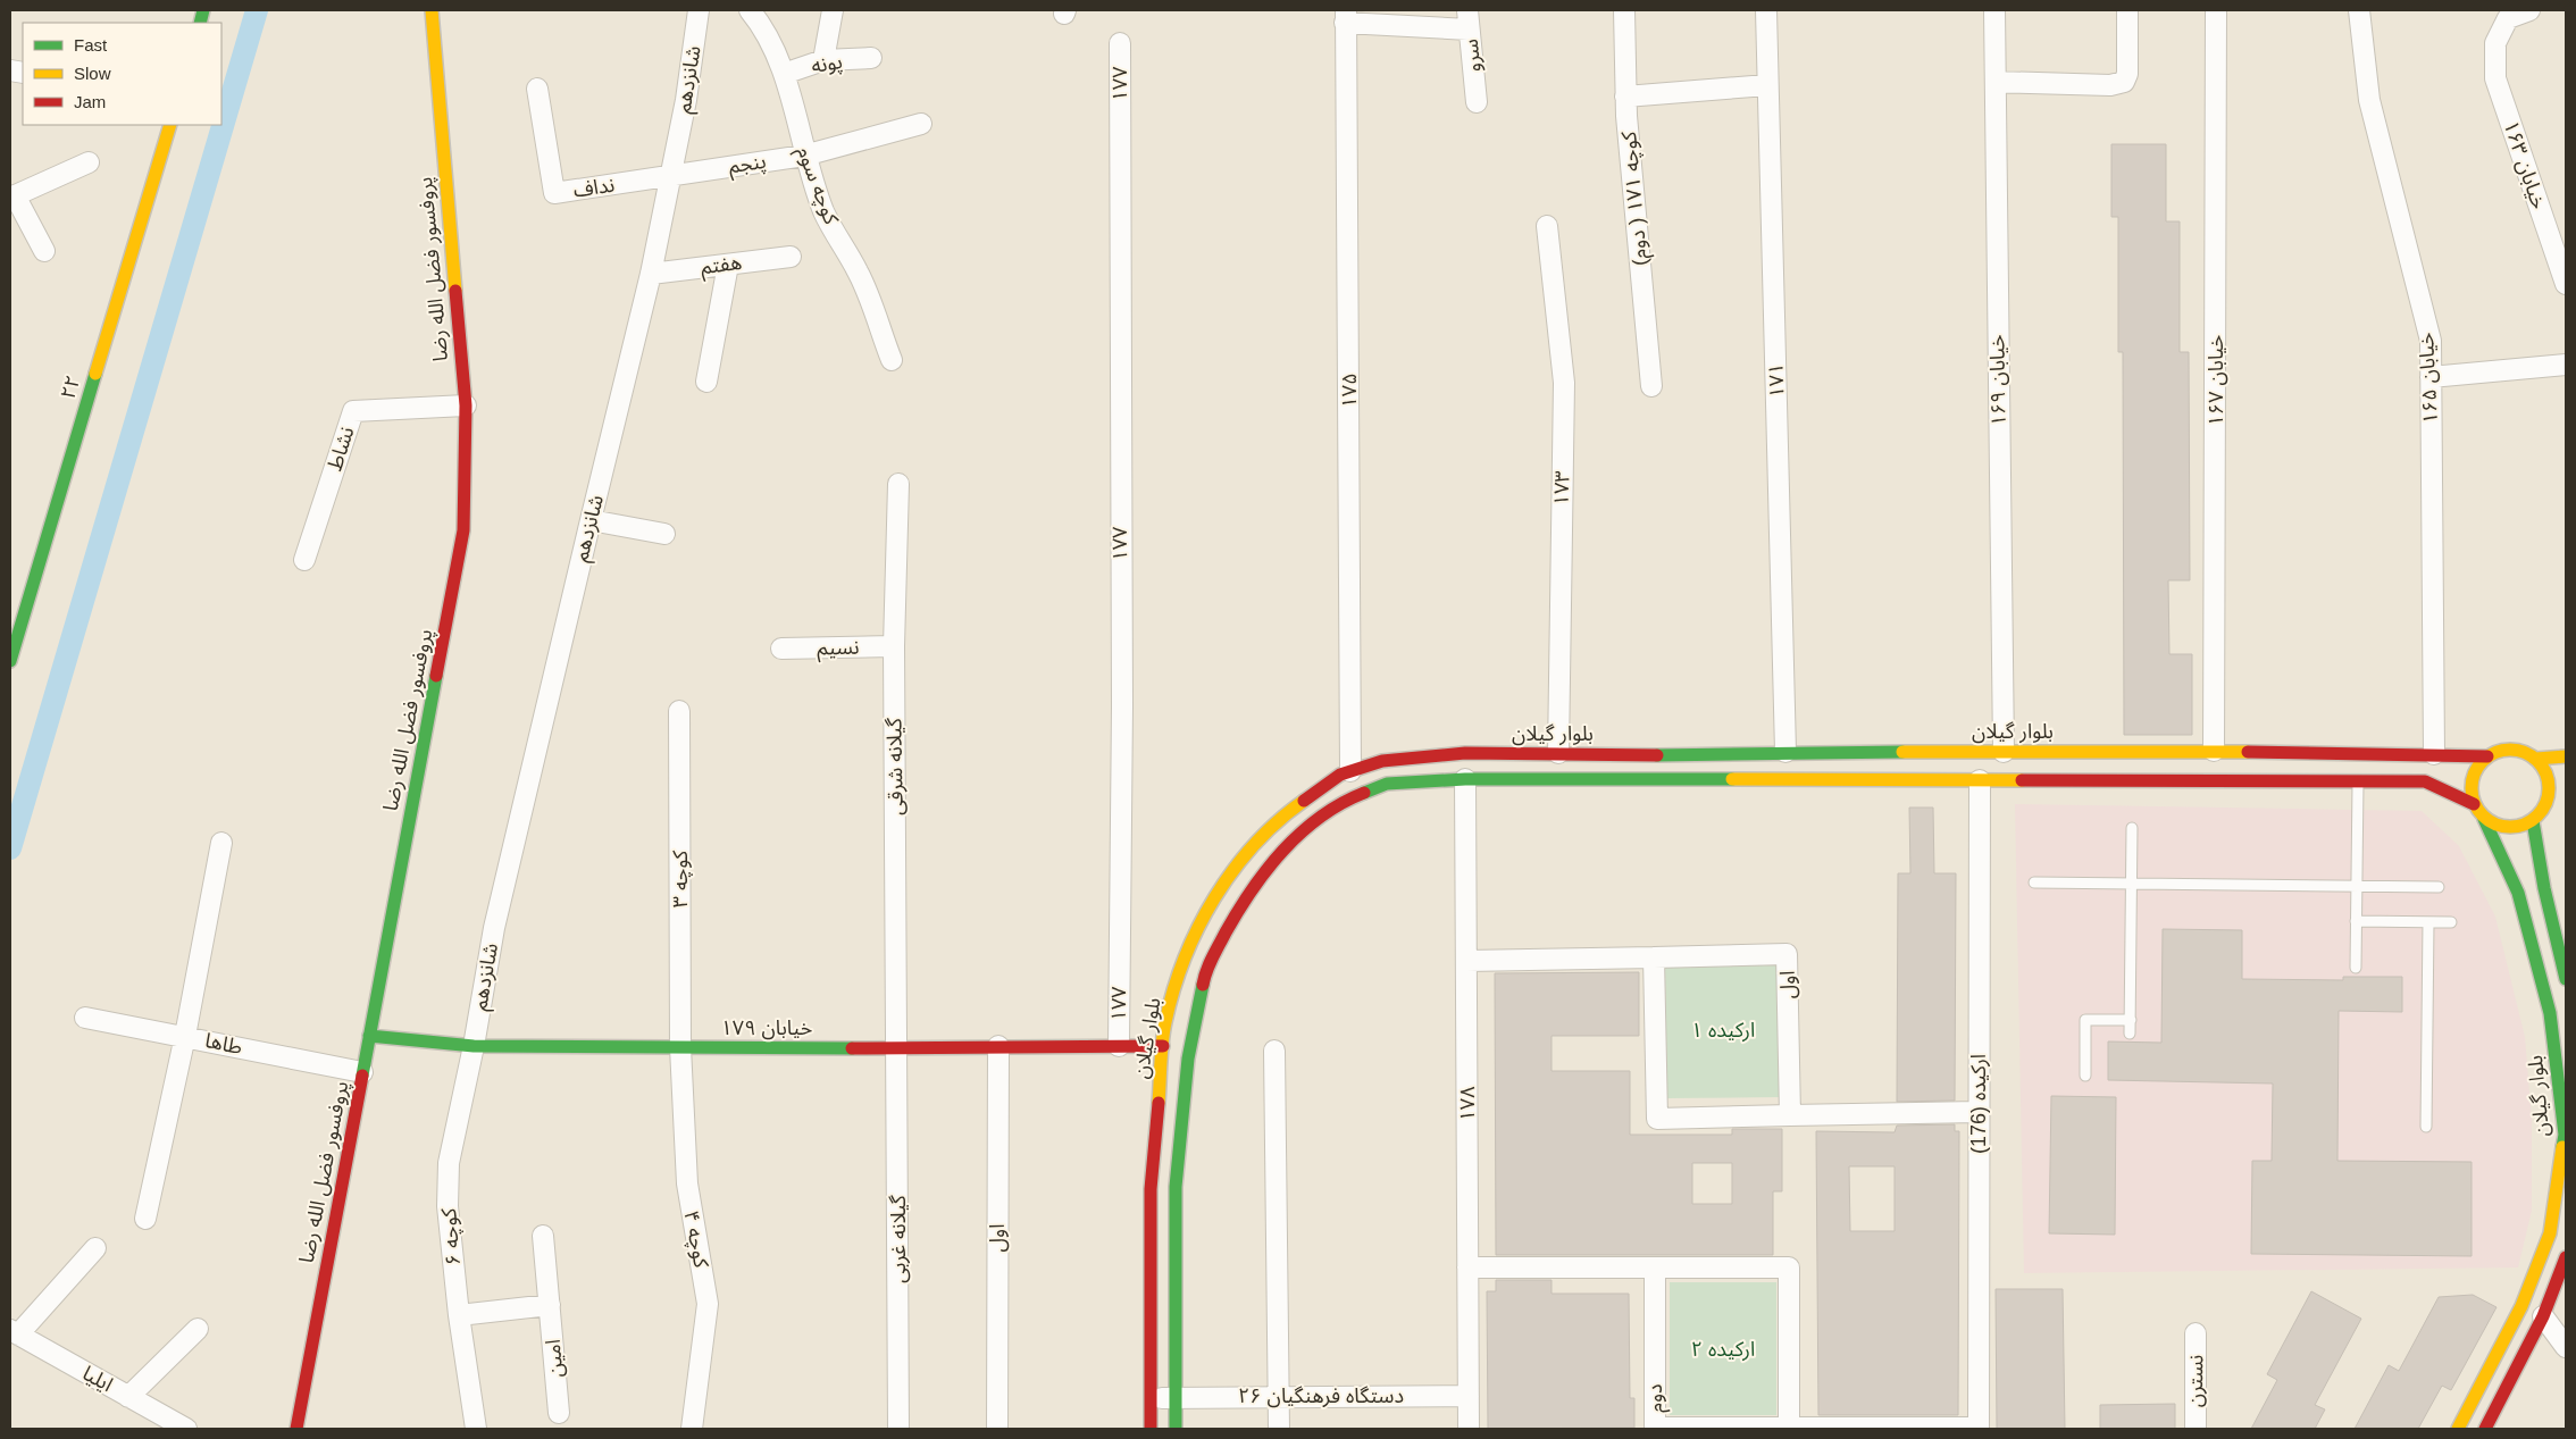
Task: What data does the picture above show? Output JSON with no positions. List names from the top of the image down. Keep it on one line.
{"streets":{"main road":["پروفسور فضل الله رضا","۲۲","بلوار گیلان","خیابان ۱۷۹"],"street":["سرو","پونه","شانزدهم","۱۷۷","پنجم","خیابان ۱۶۳","کوچه سوم","نداف","کوچه ۱۷۱ ( دوم)","هفتم","خیابان ۱۶۵","۱۷۱","خیابان ۱۶۹","خیابان ۱۶۷","۱۷۵","نشاط","۱۷۳","نسیم","گیلانه شرقی","کوچه ۳","اول","طاها","۱۷۸","ارکیده (176)","کوچه ۶","کوچه ۴","گیلانه غربی","امین","ایلیا","نسترن","۲۶ دستگاه فرهنگیان","دوم"]},"crossings":[["پونه","کوچه سوم"],["شانزدهم","پنجم"],["شانزدهم","نداف"],["شانزدهم","هفتم"],["شانزدهم","خیابان ۱۷۹"],["شانزدهم","کوچه ۶"],["۱۷۷","خیابان ۱۷۹"],["پنجم","کوچه سوم"],["پنجم","نداف"],["پروفسور فضل الله رضا","نشاط"],["پروفسور فضل الله رضا","خیابان ۱۷۹"],["پروفسور فضل الله رضا","طاها"],["خیابان ۱۶۵","بلوار گیلان"],["۱۷۱","بلوار گیلان"],["خیابان ۱۶۹","بلوار گیلان"],["خیابان ۱۶۷","بلوار گیلان"],["۱۷۵","بلوار گیلان"],["۱۷۳","بلوار گیلان"],["نسیم","گیلانه شرقی"],["بلوار گیلان","خیابان ۱۷۹"],["بلوار گیلان","۲۶ دستگاه فرهنگیان"],["گیلانه شرقی","خیابان ۱۷۹"],["گیلانه شرقی","گیلانه غربی"],["کوچه ۳","خیابان ۱۷۹"],["کوچه ۳","کوچه ۴"],["اول","خیابان ۱۷۹"],["اول","۱۷۸"],["خیابان ۱۷۹","کوچه ۶"],["خیابان ۱۷۹","کوچه ۴"],["خیابان ۱۷۹","گیلانه غربی"],["۱۷۸","۲۶ دستگاه فرهنگیان"],["ارکیده (176)","دوم"]],"parks":["ارکیده ۱","ارکیده ۲"],"legend":["Fast","Slow","Jam"]}
